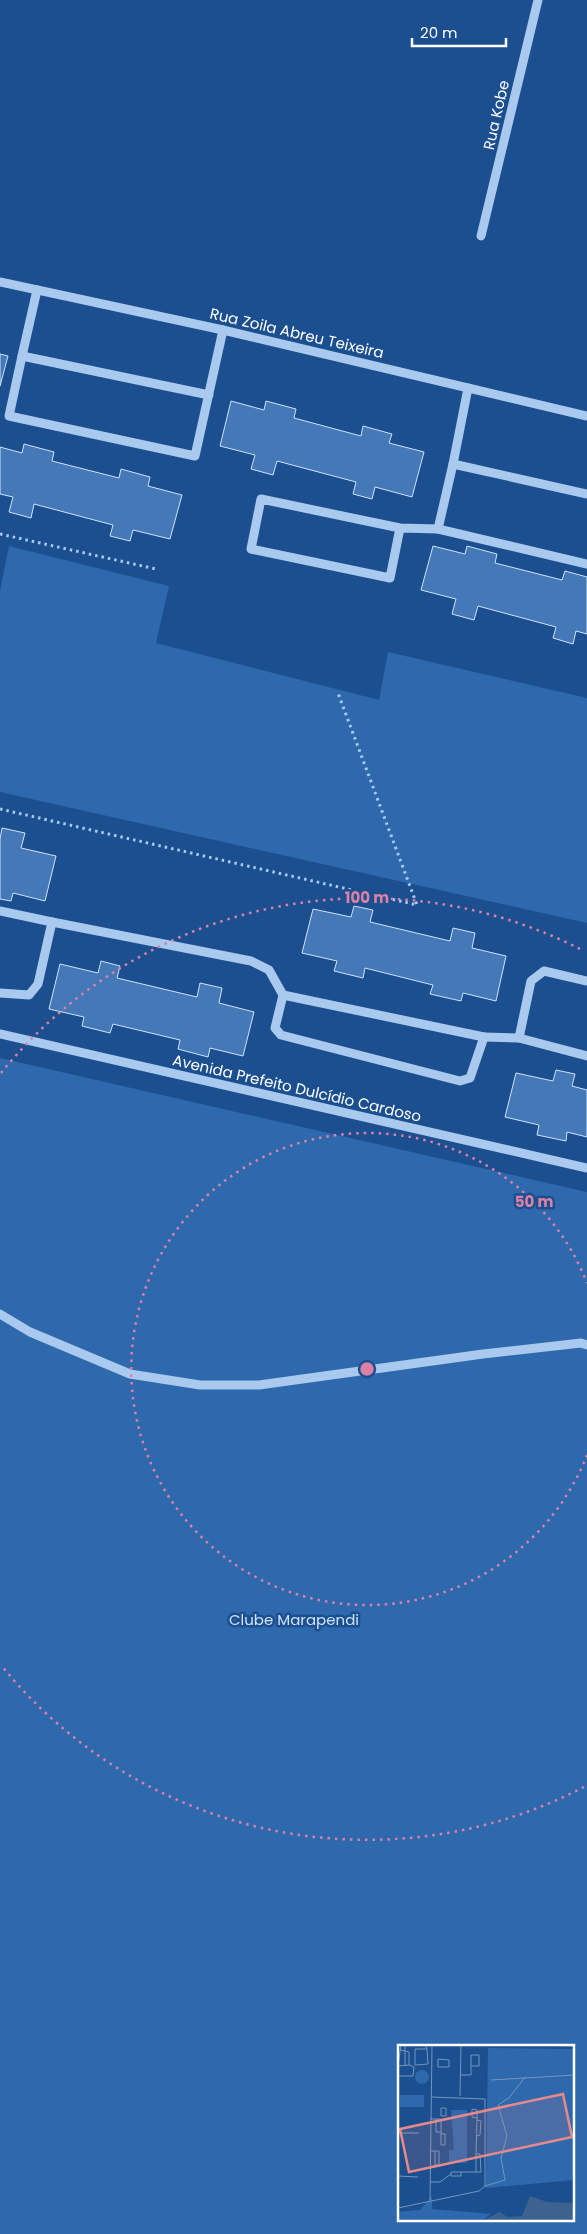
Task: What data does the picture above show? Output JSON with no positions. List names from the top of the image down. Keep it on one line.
{"streets":{"street":["Rua Kobe","Rua Zoila Abreu Teixeira","Avenida Prefeito Dulcídio Cardoso"]},"parks":["Clube Marapendi"],"scale_bar":"20 m","rings":["100 m","50 m"]}
